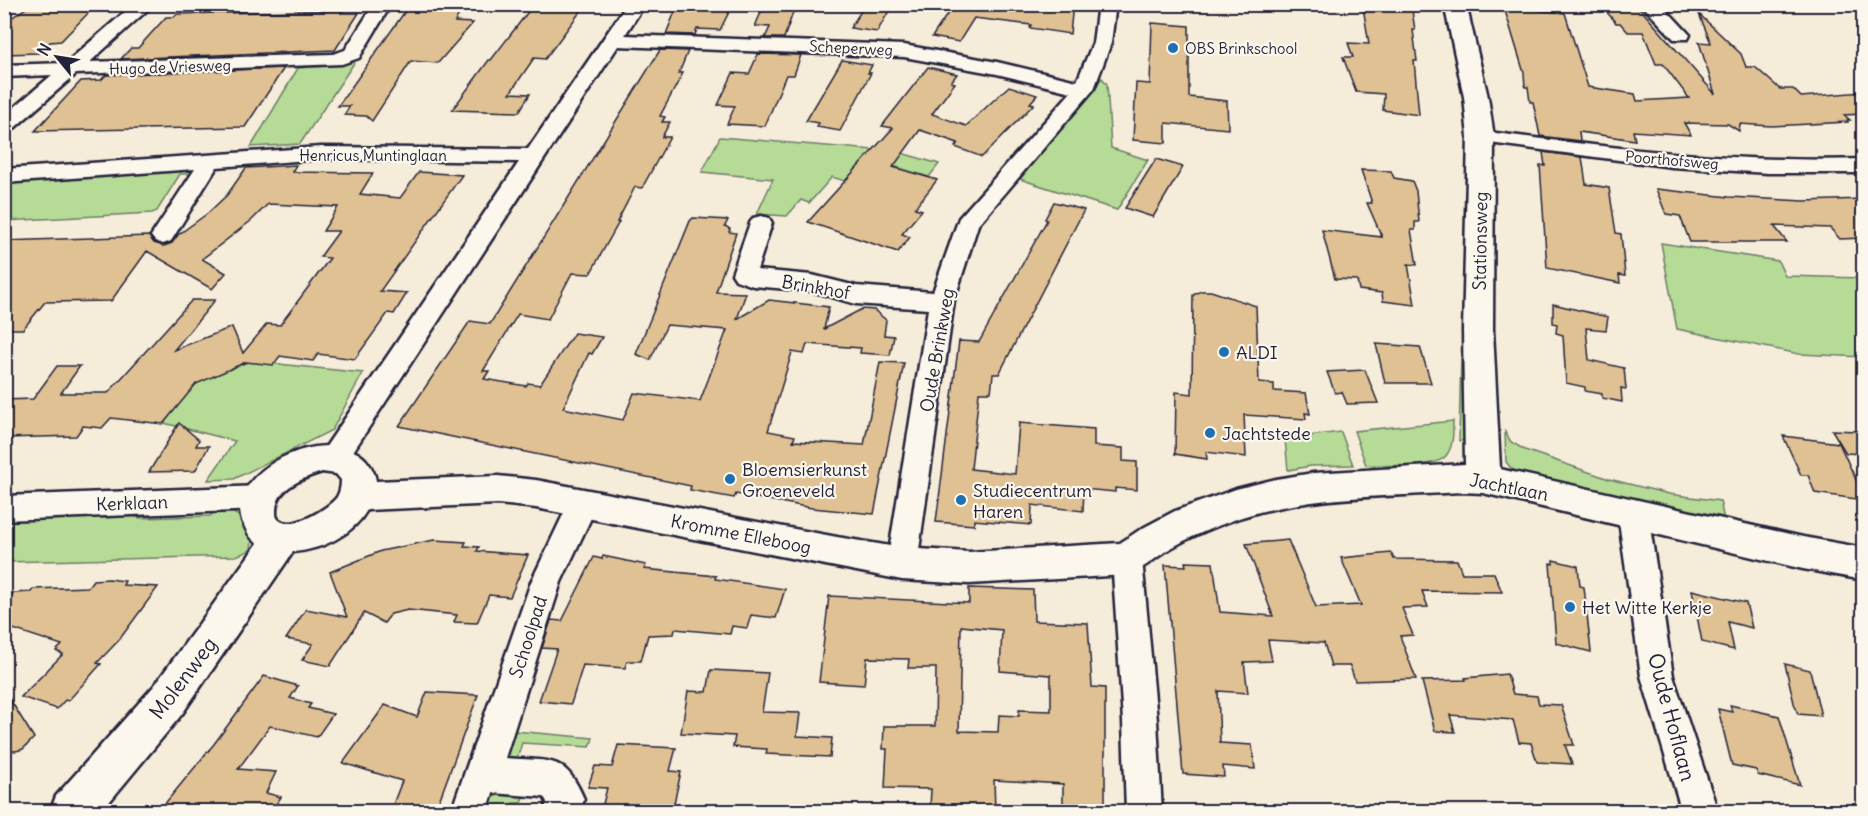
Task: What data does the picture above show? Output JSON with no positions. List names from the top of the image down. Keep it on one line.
{"streets":{"street":["Scheperweg","Hugo de Vriesweg","Henricus Muntinglaan","Poorthofsweg","Stationsweg","Brinkhof","Oude Brinkweg","Jachtlaan","Kerklaan","Kromme Elleboog","Schoolpad","Molenweg","Oude Hoflaan"]},"crossings":[["Scheperweg","Oude Brinkweg"],["Poorthofsweg","Stationsweg"],["Stationsweg","Jachtlaan"],["Brinkhof","Oude Brinkweg"],["Oude Brinkweg","Kromme Elleboog"],["Jachtlaan","Kromme Elleboog"],["Jachtlaan","Oude Hoflaan"],["Kerklaan","Kromme Elleboog"],["Kerklaan","Molenweg"],["Kromme Elleboog","Schoolpad"],["Kromme Elleboog","Molenweg"]],"places":["OBS Brinkschool","ALDI","Jachtstede","Bloemsierkunst Groeneveld","Studiecentrum Haren","Het Witte Kerkje"],"north":"top left"}
